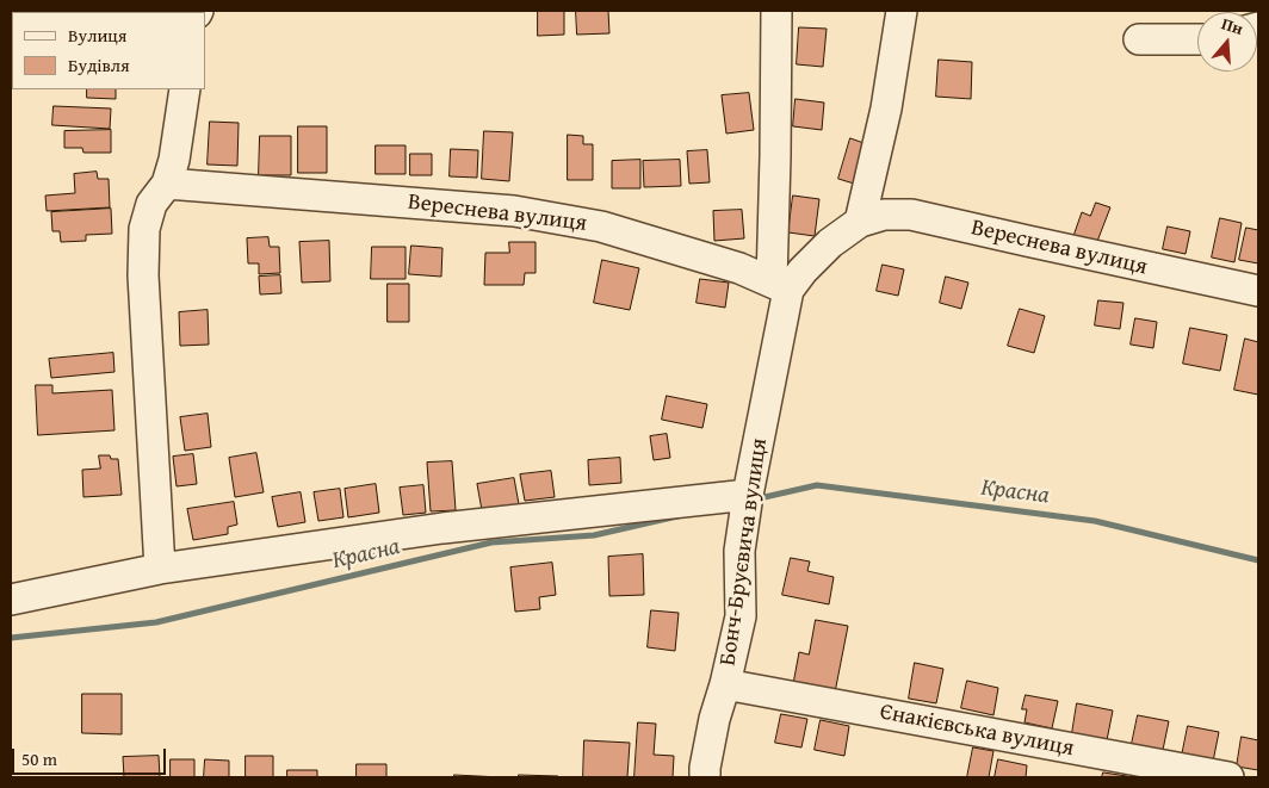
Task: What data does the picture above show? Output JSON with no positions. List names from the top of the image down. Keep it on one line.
{"streets":{"street":["Вереснева вулиця","Бонч-Бруєвича вулиця","Єнакієвська вулиця"]},"crossings":[["Вереснева вулиця","Бонч-Бруєвича вулиця"],["Бонч-Бруєвича вулиця","Єнакієвська вулиця"]],"water":["Красна"],"legend":["Вулиця","Будівля"],"scale_bar":"50 m","north":"top"}
